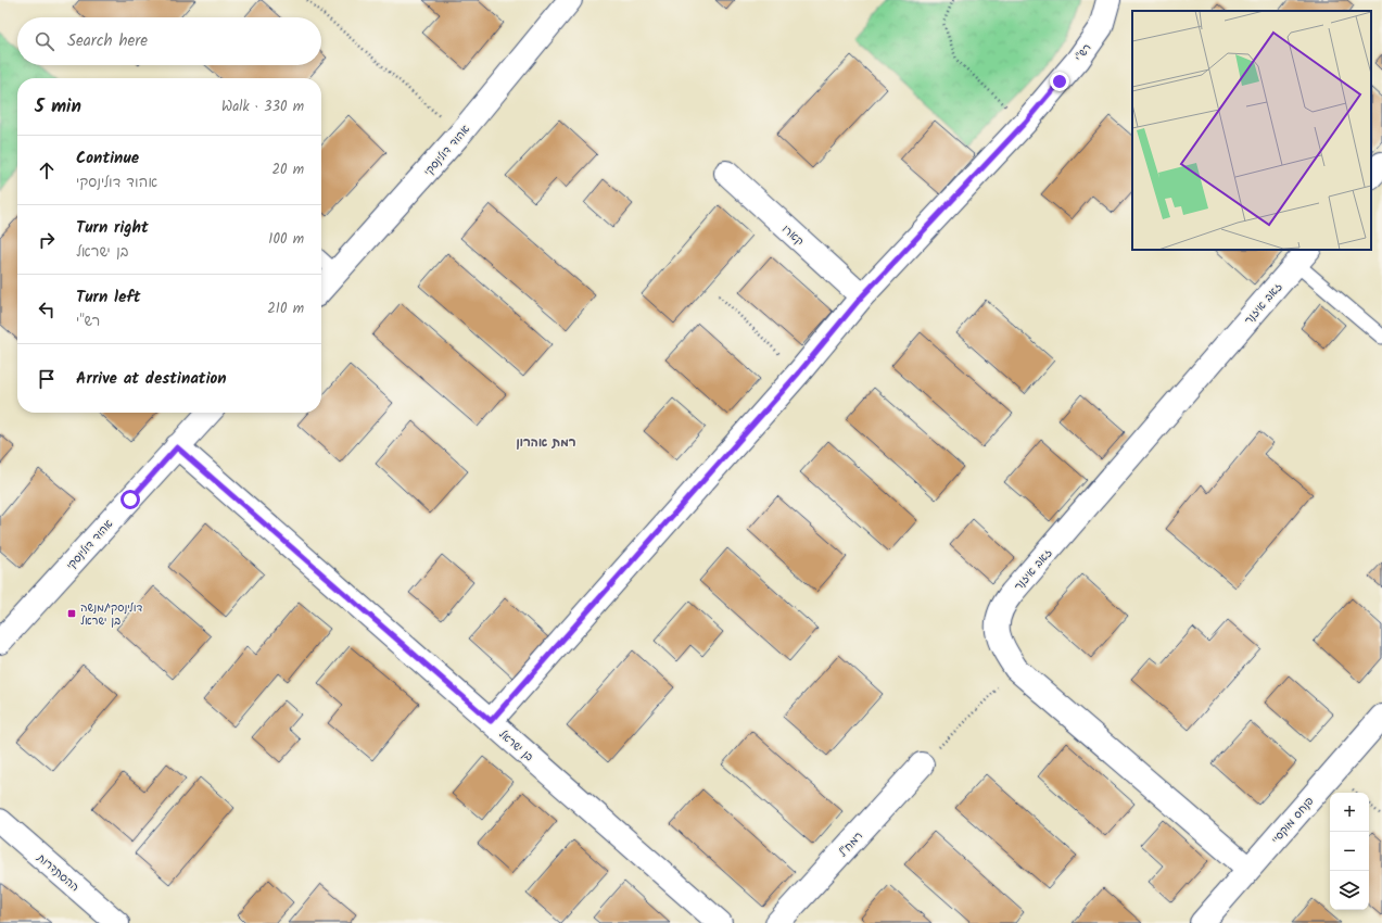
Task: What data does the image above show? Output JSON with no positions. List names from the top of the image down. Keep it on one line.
{"streets":{"street":["רש\"י","אהוד דולינסקי","קארו","זאב איזנר","בן ישראל","פנחס מוקסיי","רמח\"ל","ההסתדרות"]},"crossings":[["רש\"י","קארו"],["רש\"י","בן ישראל"],["אהוד דולינסקי","בן ישראל"],["זאב איזנר","פנחס מוקסיי"]],"districts":["רמת אהרון"],"places":{"transit":["דולינסקי/מנשה בן ישראל"]},"page":{"search":"Search here","heading":["5 min","Walk · 330 m"],"list":[["Continue","אהוד דולינסקי","20 m"],["Turn right","בן ישראל","100 m"],["Turn left","רש\"י","210 m"],"Arrive at destination"],"map_buttons":["+","−"]}}
